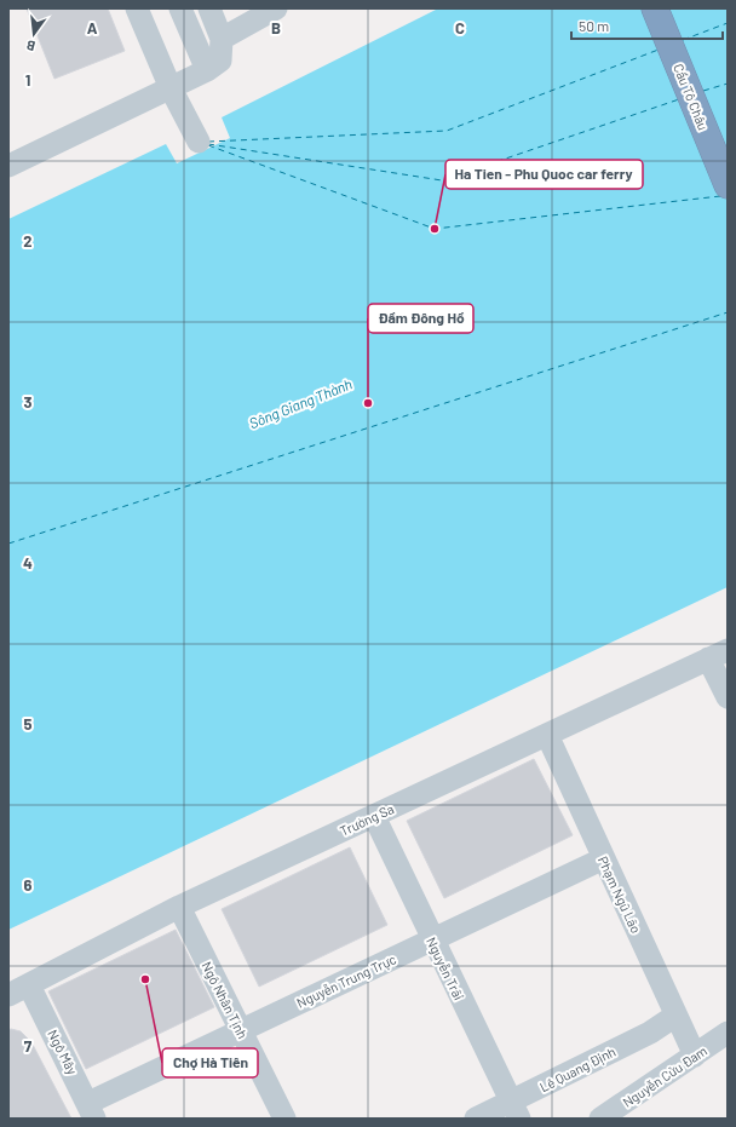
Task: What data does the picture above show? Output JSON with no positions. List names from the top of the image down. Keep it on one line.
{"streets":{"highway":["Cầu Tô Châu"],"street":["Trường Sa","Phạm Ngũ Lão","Nguyễn Trãi","Nguyễn Trung Trực","Ngô Nhân Tịnh","Ngô Mây","Lê Quang Định","Nguyễn Cửu Đam"]},"crossings":[["Trường Sa","Phạm Ngũ Lão"],["Trường Sa","Nguyễn Trãi"],["Trường Sa","Ngô Nhân Tịnh"],["Trường Sa","Ngô Mây"],["Phạm Ngũ Lão","Nguyễn Trung Trực"],["Phạm Ngũ Lão","Lê Quang Định"],["Phạm Ngũ Lão","Nguyễn Cửu Đam"],["Nguyễn Trãi","Nguyễn Trung Trực"],["Nguyễn Trãi","Lê Quang Định"],["Nguyễn Trung Trực","Ngô Nhân Tịnh"],["Nguyễn Trung Trực","Ngô Mây"]],"water":["Sông Giang Thành"],"places":["Ha Tien - Phu Quoc car ferry","Đầm Đông Hồ","Chợ Hà Tiên"],"scale_bar":"50 m","north":"bottom","grid":{"columns":["A","B","C"],"rows":["1","2","3","4","5","6","7"]}}
